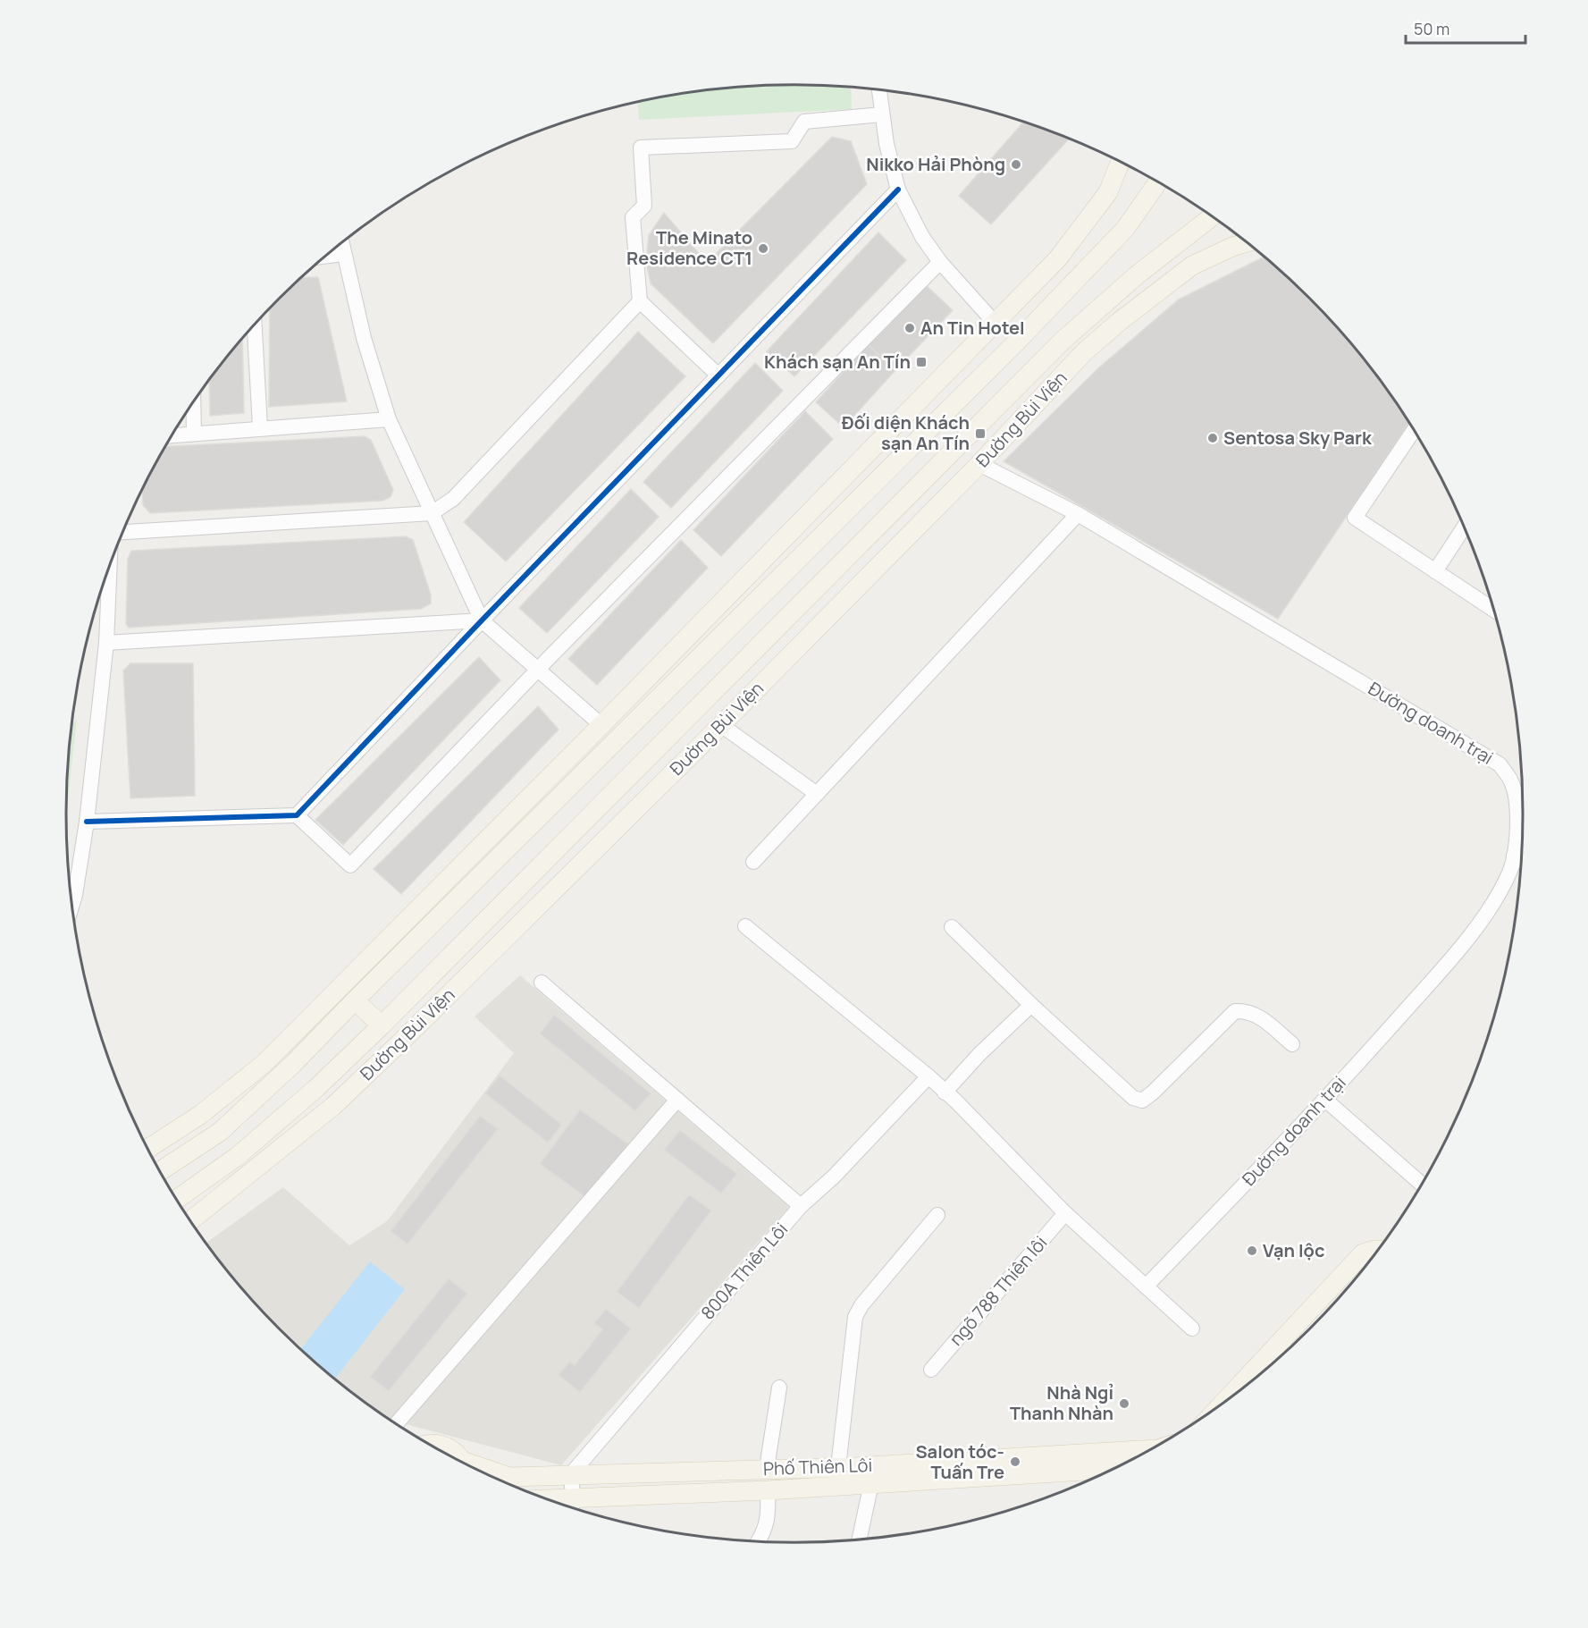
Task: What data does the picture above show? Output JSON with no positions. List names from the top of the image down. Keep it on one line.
{"streets":{"main road":["Đường Bùi Viện","Phố Thiên Lôi"],"street":["Đường doanh trại","800A Thiên Lôi","ngõ 788 Thiên lôi"]},"crossings":[["Đường Bùi Viện","Đường doanh trại"],["800A Thiên Lôi","Phố Thiên Lôi"]],"places":{"other":["Nikko Hải Phòng","The Minato Residence CT1","An Tin Hotel","Sentosa Sky Park","Vạn lộc","Nhà Ngỉ Thanh Nhàn","Salon tóc- Tuấn Tre"],"transit":["Khách sạn An Tín","Đối diện Khách sạn An Tín"]},"scale_bar":"50 m"}
